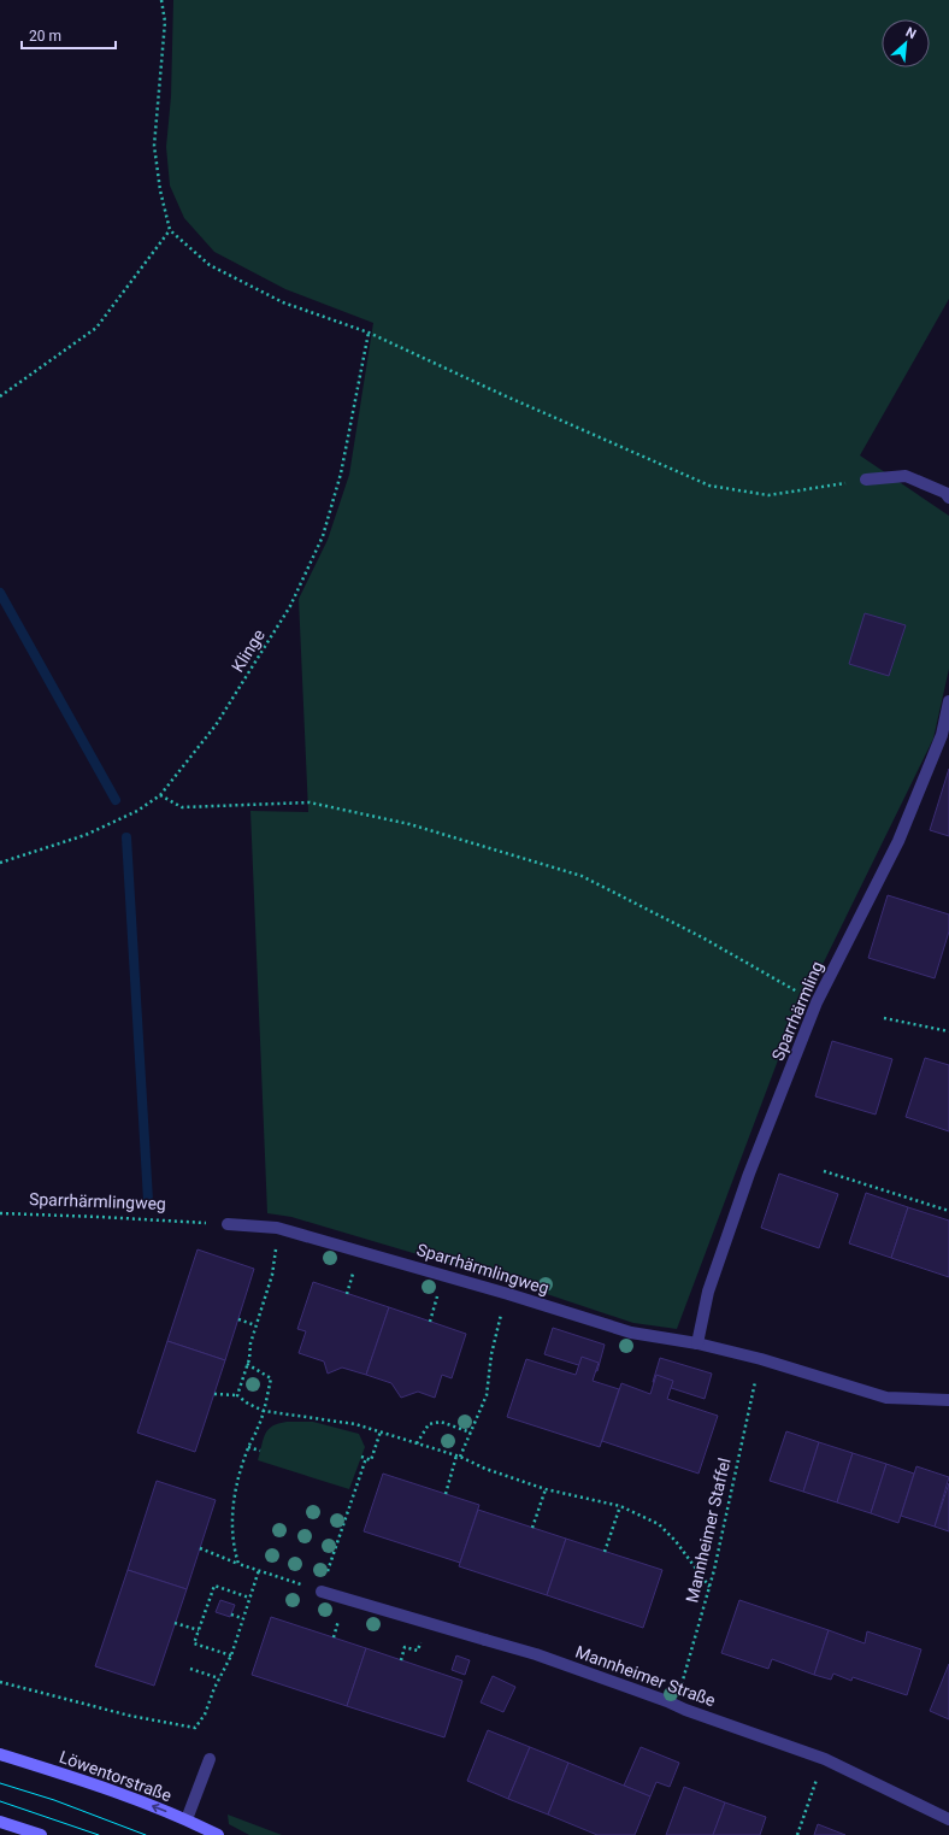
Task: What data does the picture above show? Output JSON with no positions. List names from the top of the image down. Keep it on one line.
{"streets":{"main road":["Löwentorstraße"],"street":["Sparrhärmling","Sparrhärmlingweg","Mannheimer Straße"],"path":["Klinge","Mannheimer Staffel"]},"crossings":[["Sparrhärmling","Sparrhärmlingweg"],["Sparrhärmlingweg","Mannheimer Staffel"],["Mannheimer Staffel","Mannheimer Straße"]],"one_way":["Löwentorstraße"],"scale_bar":"20 m","north":"top right"}
